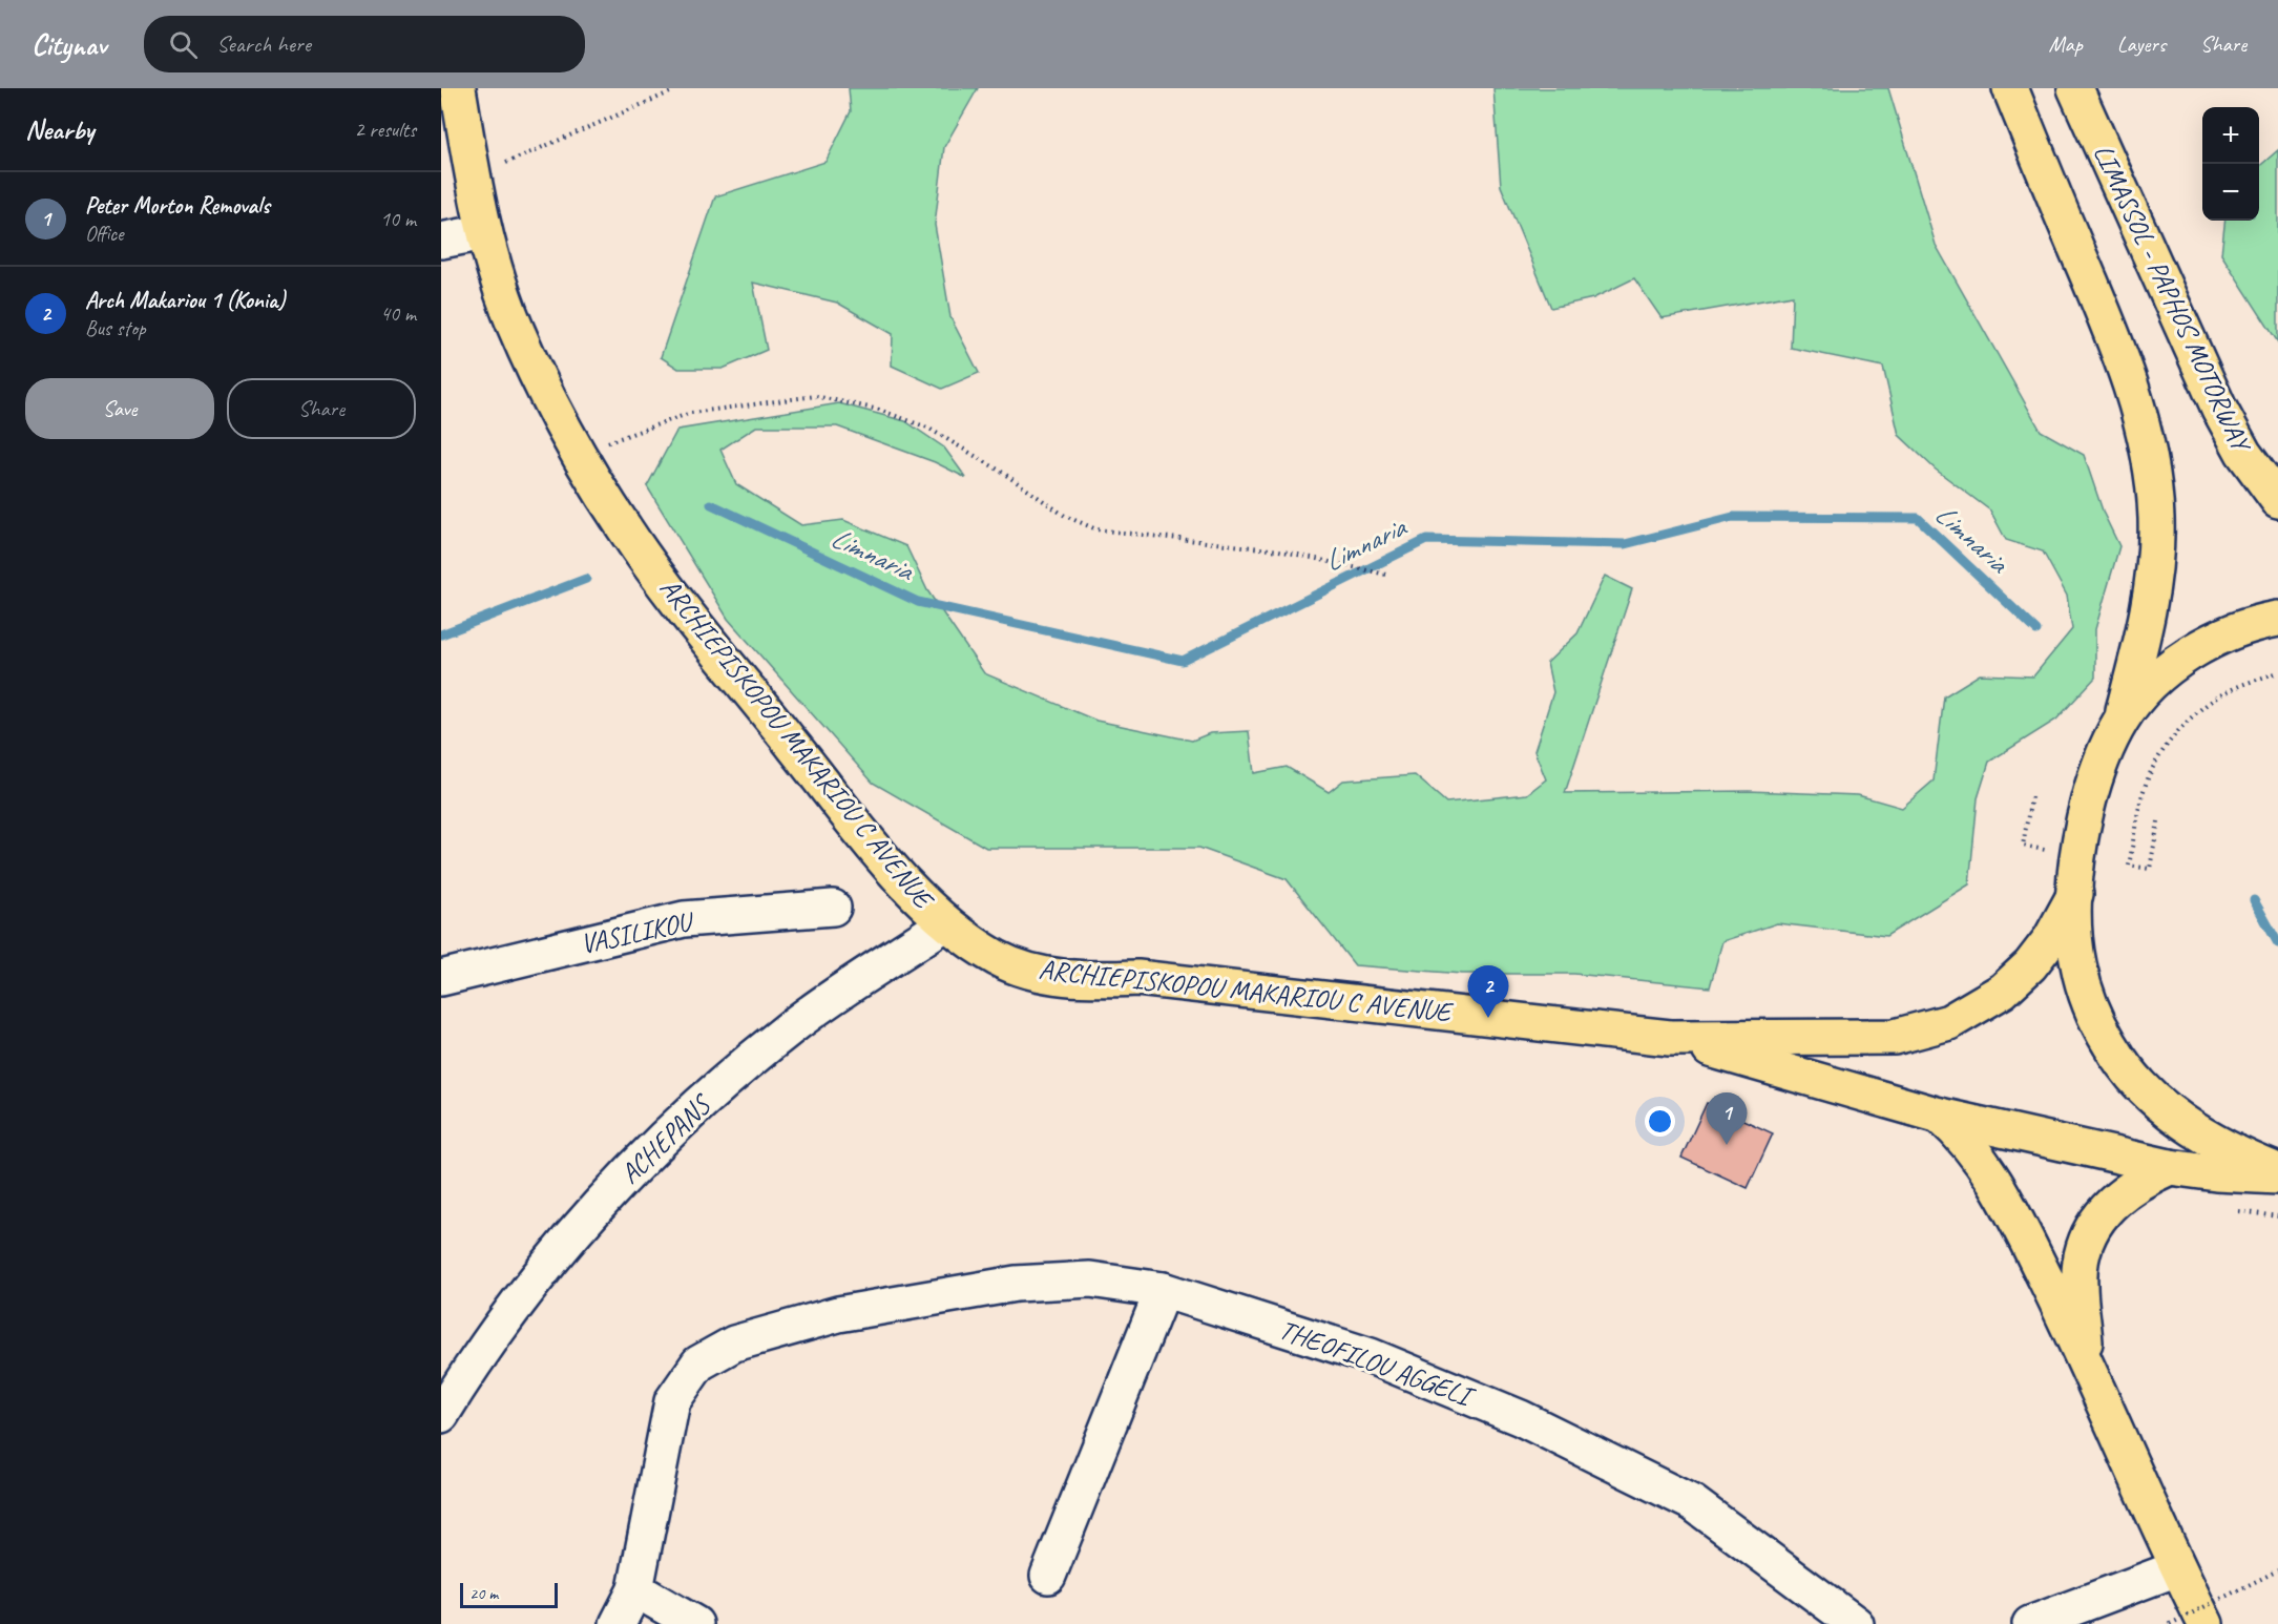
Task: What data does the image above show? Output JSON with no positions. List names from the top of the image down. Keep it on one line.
{"streets":{"main road":["LIMASSOL - PAPHOS MOTORWAY","ARCHIEPISKOPOU MAKARIOU C AVENUE"],"street":["VASILIKOU","ACHEPANS","THEOFILOU AGGELI"]},"crossings":[["ARCHIEPISKOPOU MAKARIOU C AVENUE","ACHEPANS"]],"water":["Limnaria"],"scale_bar":"20 m","page":{"header":"Citynav","search":"Search here","nav":["Map","Layers","Share"],"heading":["Nearby","2 results"],"map_buttons":["+","−"],"list":[{"mark":"1","name":"Peter Morton Removals","note":"Office","value":"10 m"},{"mark":"2","name":"Arch Makariou 1 (Konia)","note":"Bus stop","value":"40 m"}],"buttons":["Save","Share"],"pins":["2","1"],"scale":"20 m"}}
